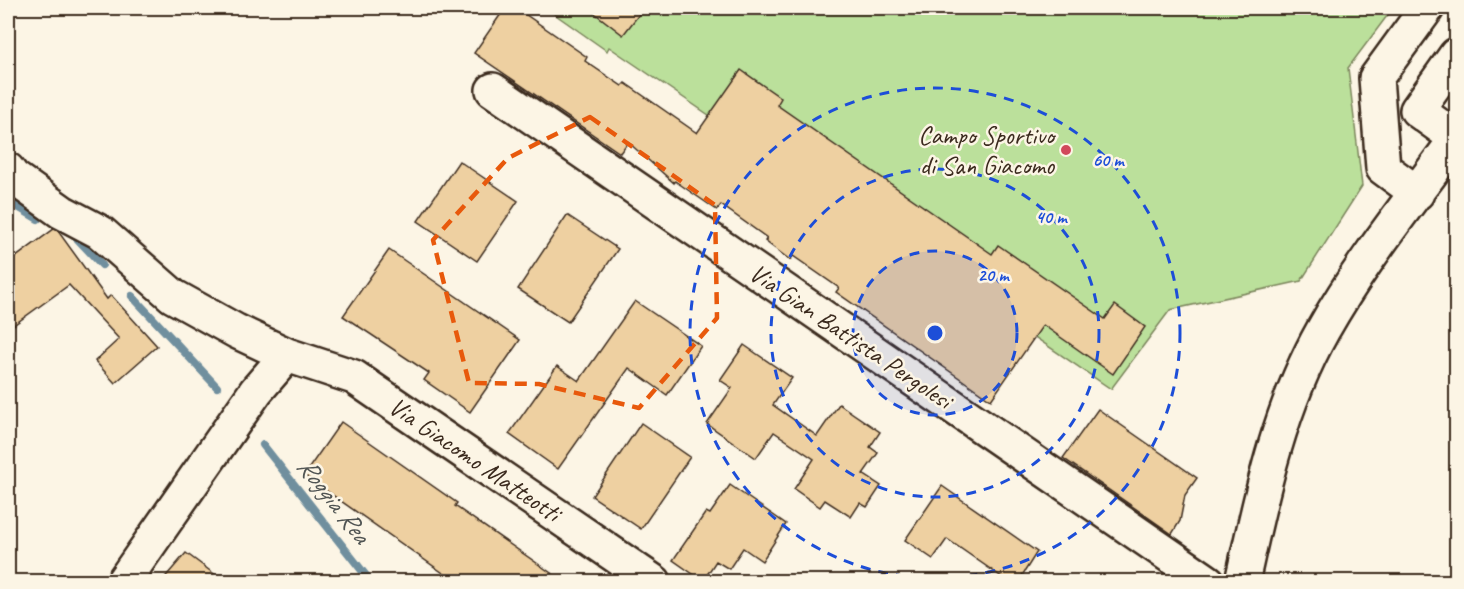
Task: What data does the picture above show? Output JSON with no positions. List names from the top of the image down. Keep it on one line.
{"streets":{"street":["Via Gian Battista Pergolesi","Via Giacomo Matteotti"]},"water":["Roggia Rea"],"places":["Campo Sportivo di San Giacomo"],"rings":["60 m","40 m","20 m"]}
